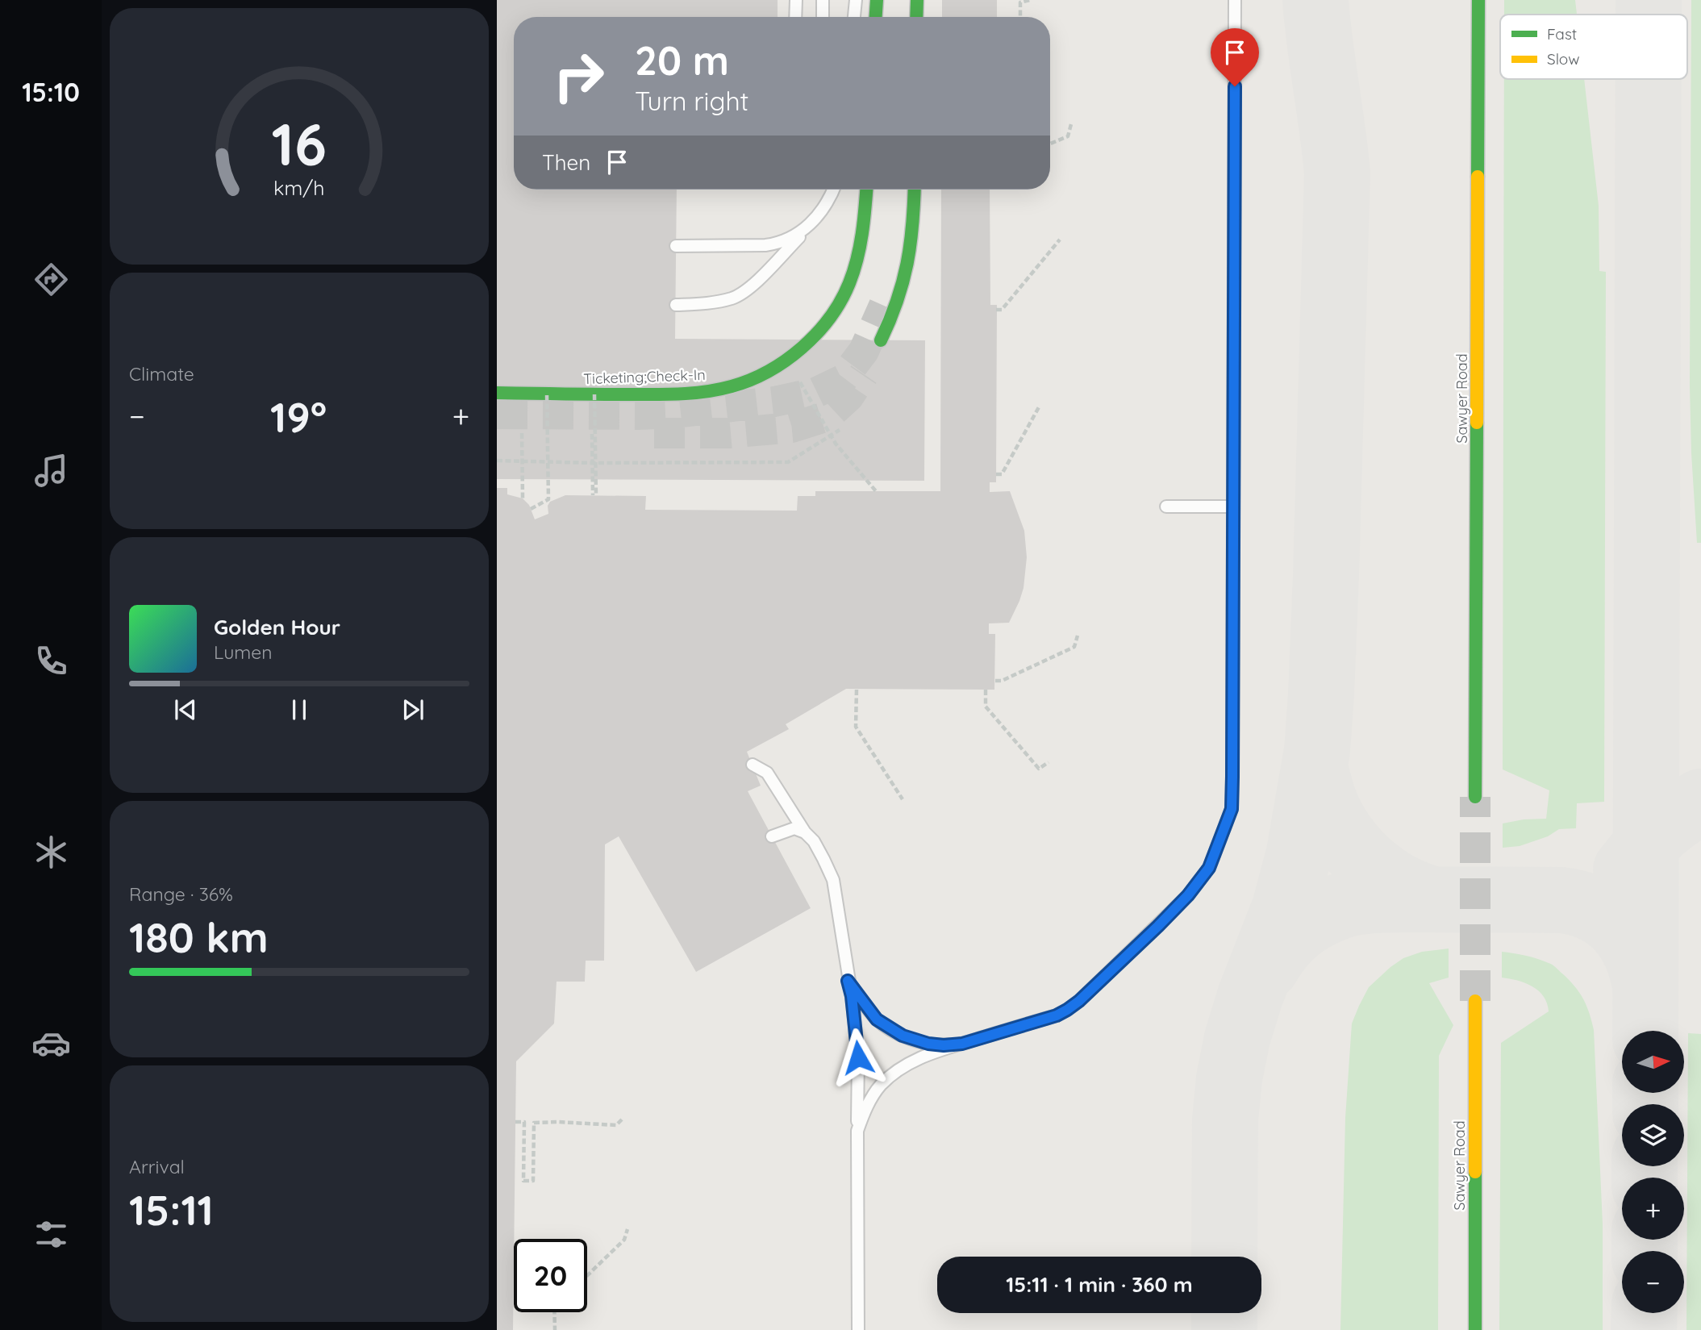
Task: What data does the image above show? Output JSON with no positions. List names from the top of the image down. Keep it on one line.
{"streets":{"street":["Ticketing;Check-In","Sawyer Road"]},"legend":["Fast","Slow"],"north":"right","page":{"tabs":"15:10","turn":["20 m","Turn right"],"then":"Then","tile":["Climate",["Range · 36%","180 km"],["Arrival","15:11"]],"heat":["−","19°","+"],"song":["Golden Hour","Lumen"],"map_buttons":["+","−"],"limit":"20","trip":"15:11 · 1 min · 360 m","gauge":["16","km/h"]}}
